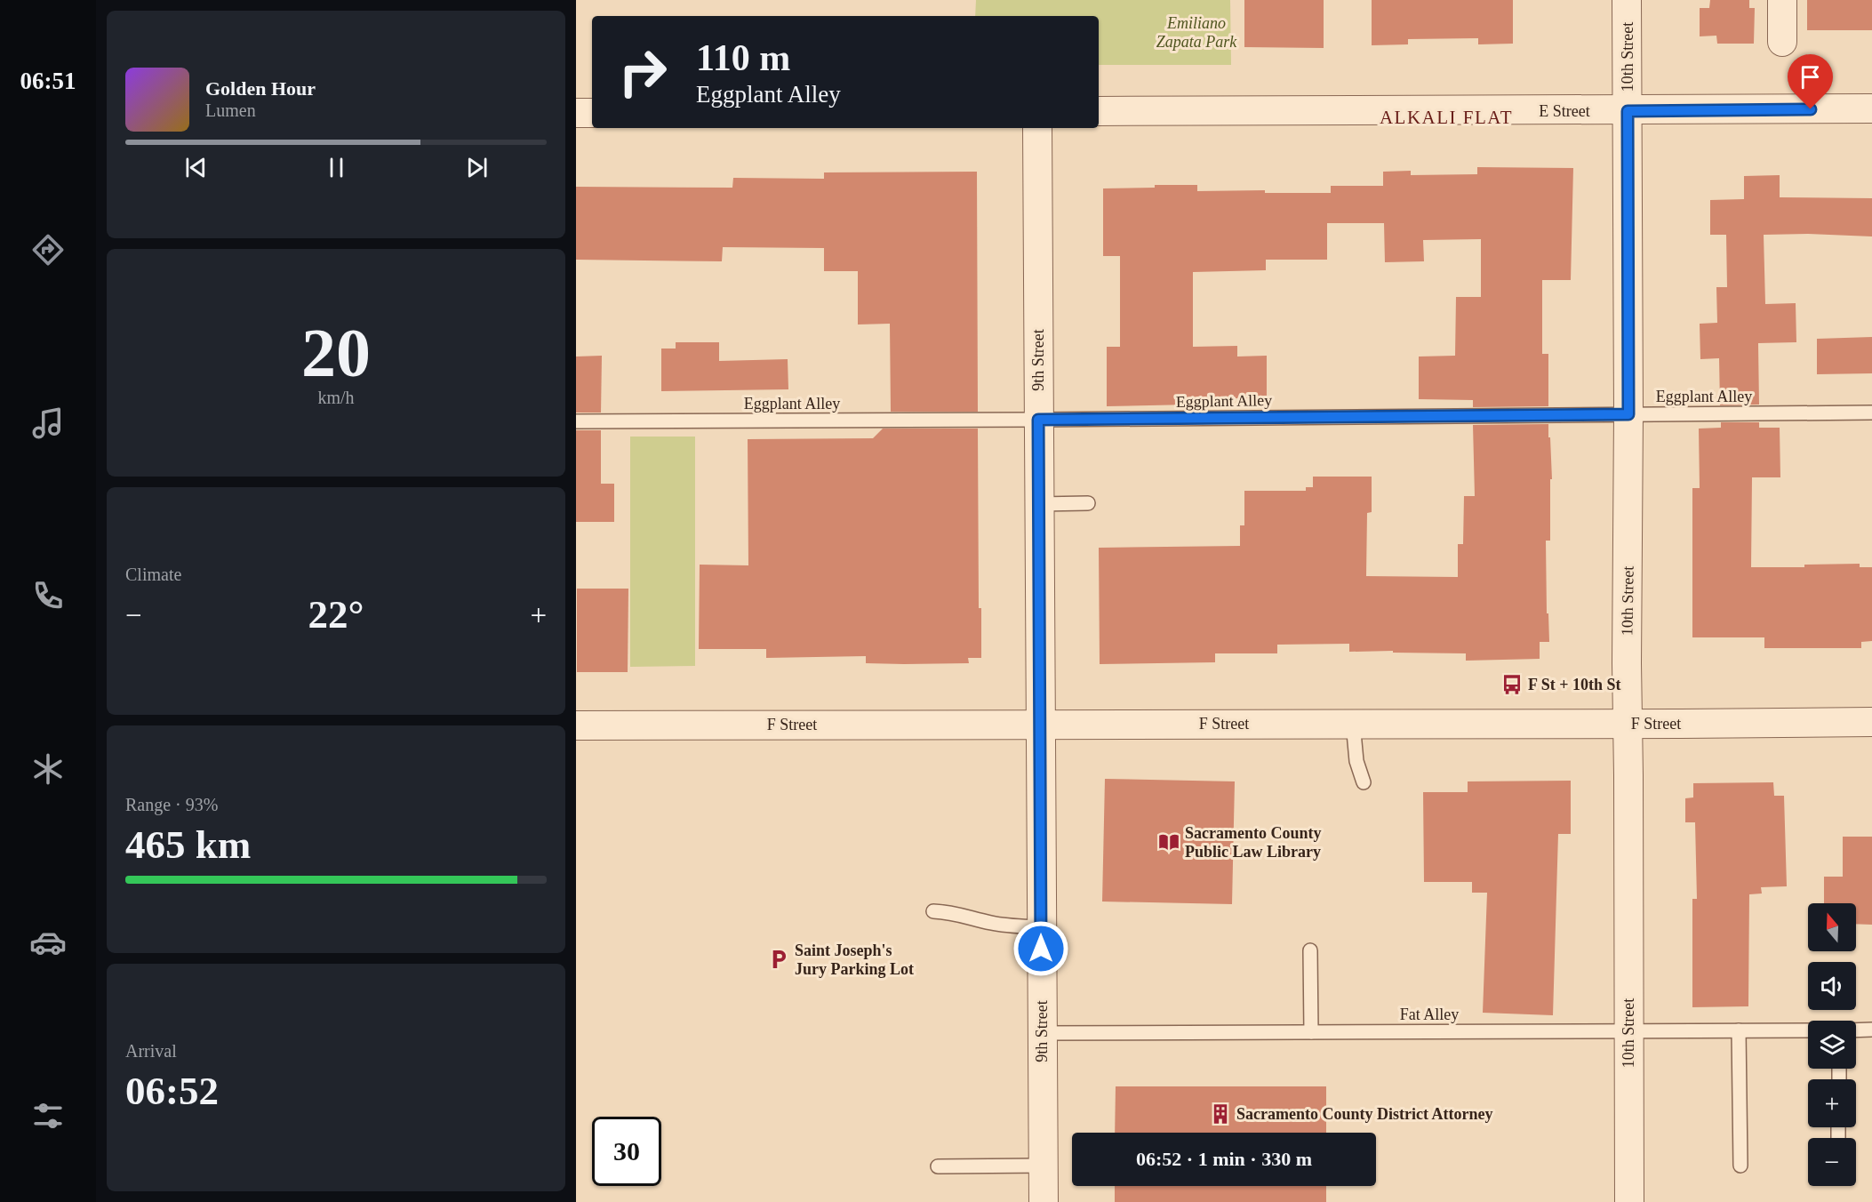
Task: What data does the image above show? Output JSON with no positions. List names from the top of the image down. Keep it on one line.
{"streets":{"street":["10th Street","E Street","9th Street","F Street"],"lane":["Eggplant Alley","Fat Alley"]},"crossings":[["10th Street","E Street"],["10th Street","Eggplant Alley"],["10th Street","F Street"],["10th Street","Fat Alley"],["9th Street","Eggplant Alley"],["9th Street","F Street"],["9th Street","Fat Alley"]],"districts":["ALKALI FLAT"],"parks":["Emiliano Zapata Park"],"places":{"bus stop":["F St + 10th St"],"library":["Sacramento County Public Law Library"],"parking":["Saint Joseph's Jury Parking Lot"],"building":["Sacramento County District Attorney"]},"north":"top","page":{"tabs":"06:51","turn":["110 m","Eggplant Alley"],"song":["Golden Hour","Lumen"],"tile":[["20","km/h"],"Climate",["Range · 93%","465 km"],["Arrival","06:52"]],"heat":["−","22°","+"],"map_buttons":["+","−"],"limit":"30","trip":"06:52 · 1 min · 330 m"}}
